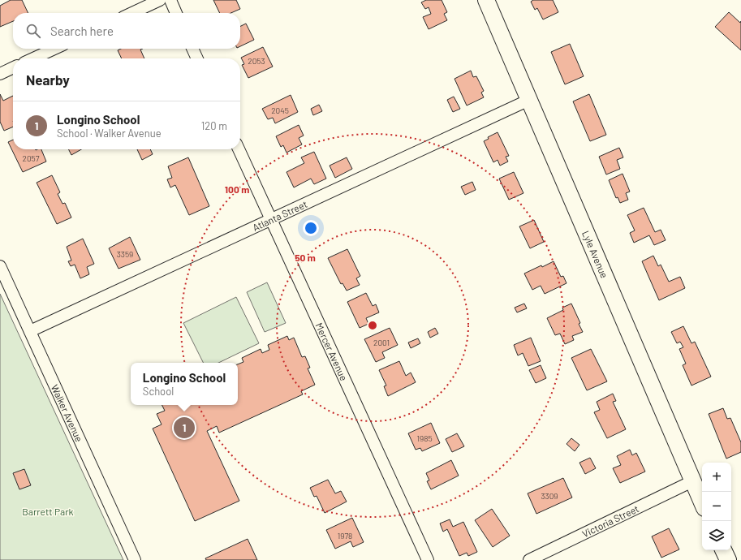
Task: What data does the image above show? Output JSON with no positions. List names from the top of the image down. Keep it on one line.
{"streets":{"street":["Atlanta Street","Lyle Avenue","Mercer Avenue","Walker Avenue","Victoria Street"]},"crossings":[["Atlanta Street","Lyle Avenue"],["Atlanta Street","Mercer Avenue"],["Atlanta Street","Walker Avenue"],["Lyle Avenue","Victoria Street"]],"parks":["Barrett Park"],"house_numbers":["2053","2045","2057","3359","2001","1985","3309","1978"],"page":{"search":"Search here","heading":"Nearby","list":[{"mark":"1","name":"Longino School","note":"School · Walker Avenue","value":"120 m"}],"popup":["Longino School","School"],"pins":"1","map_buttons":["+","−"]},"rings":["100 m","50 m"]}
